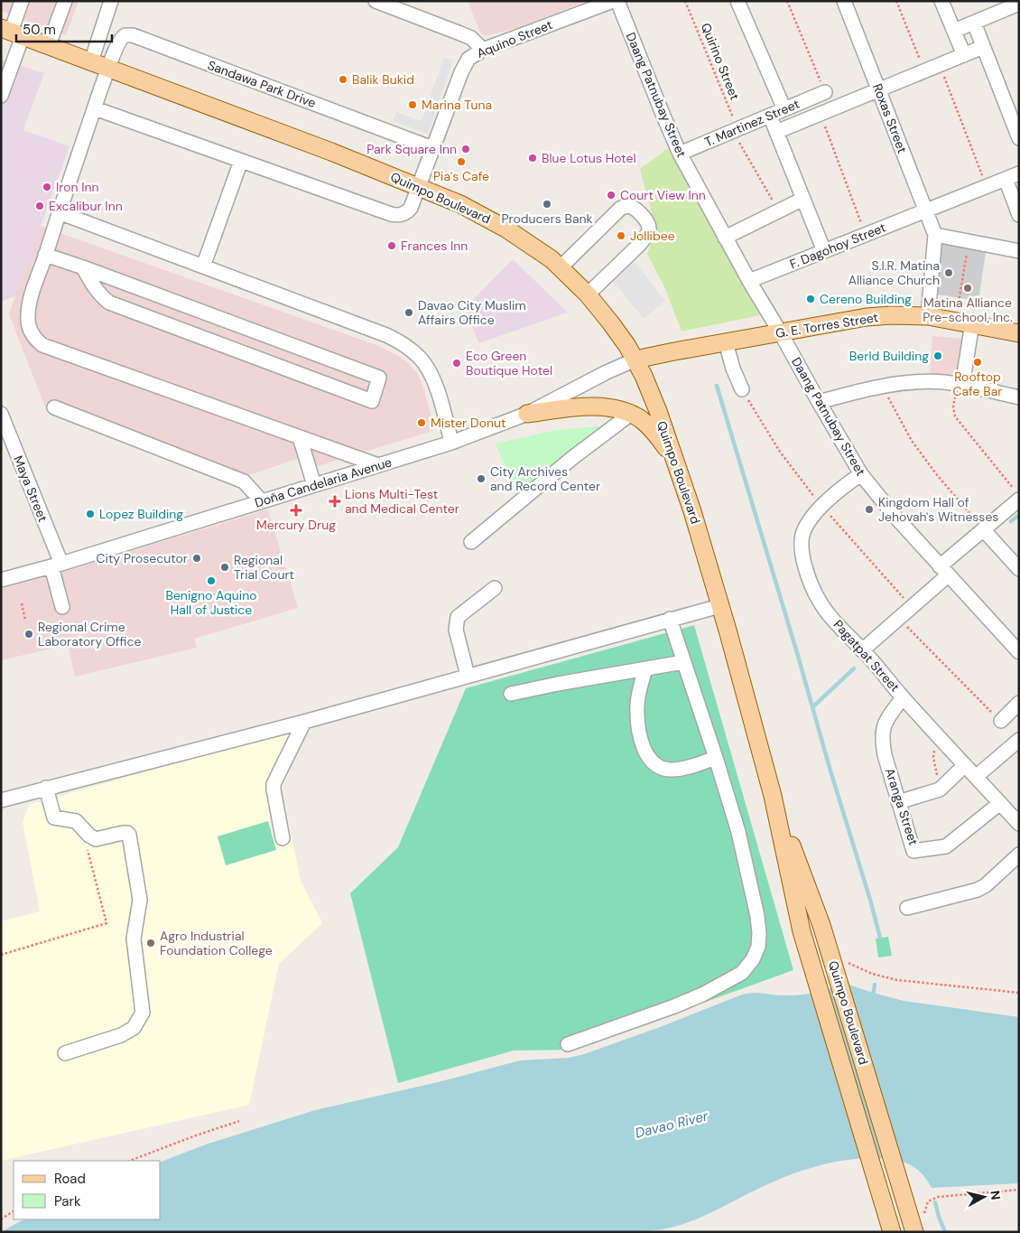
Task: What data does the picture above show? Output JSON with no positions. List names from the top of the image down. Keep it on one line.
{"streets":{"main road":["Quimpo Boulevard","G. E. Torres Street"],"street":["Aquino Street","Sandawa Park Drive","Daang Patnubay Street","Roxas Street","T. Martinez Street","F. Dagohoy Street","Doña Candelaria Avenue","Maya Street","Pagatpat Street","Aranga Street"],"path":["Quirino Street"]},"crossings":[["Aquino Street","Sandawa Park Drive"],["Aquino Street","Quimpo Boulevard"],["Quirino Street","T. Martinez Street"],["Sandawa Park Drive","Quimpo Boulevard"],["Sandawa Park Drive","Doña Candelaria Avenue"],["Daang Patnubay Street","T. Martinez Street"],["Daang Patnubay Street","F. Dagohoy Street"],["Daang Patnubay Street","G. E. Torres Street"],["Daang Patnubay Street","Pagatpat Street"],["Roxas Street","F. Dagohoy Street"],["Quimpo Boulevard","G. E. Torres Street"],["Quimpo Boulevard","Doña Candelaria Avenue"],["G. E. Torres Street","Doña Candelaria Avenue"],["Doña Candelaria Avenue","Maya Street"],["Pagatpat Street","Aranga Street"]],"water":["Davao River"],"places":{"other":["Balik Bukid","Marina Tuna","Park Square Inn","Blue Lotus Hotel","Pia's Cafe","Iron Inn","Court View Inn","Producers Bank","Excalibur Inn","Jollibee","Frances Inn","S.I.R. Matina Alliance Church","Matina Alliance Pre-school, Inc.","Cereno Building","Davao City Muslim Affairs Office","Berld Building","Rooftop Cafe Bar","Eco Green Boutique Hotel","Mister Donut","City Archives and Record Center","Kingdom Hall of Jehovah's Witnesses","Lopez Building","City Prosecutor","Regional Trial Court","Benigno Aquino Hall of Justice","Regional Crime Laboratory Office","Agro Industrial Foundation College"],"health":["Lions Multi-Test and Medical Center","Mercury Drug"]},"legend":["Road","Park"],"scale_bar":"50 m","north":"right"}
